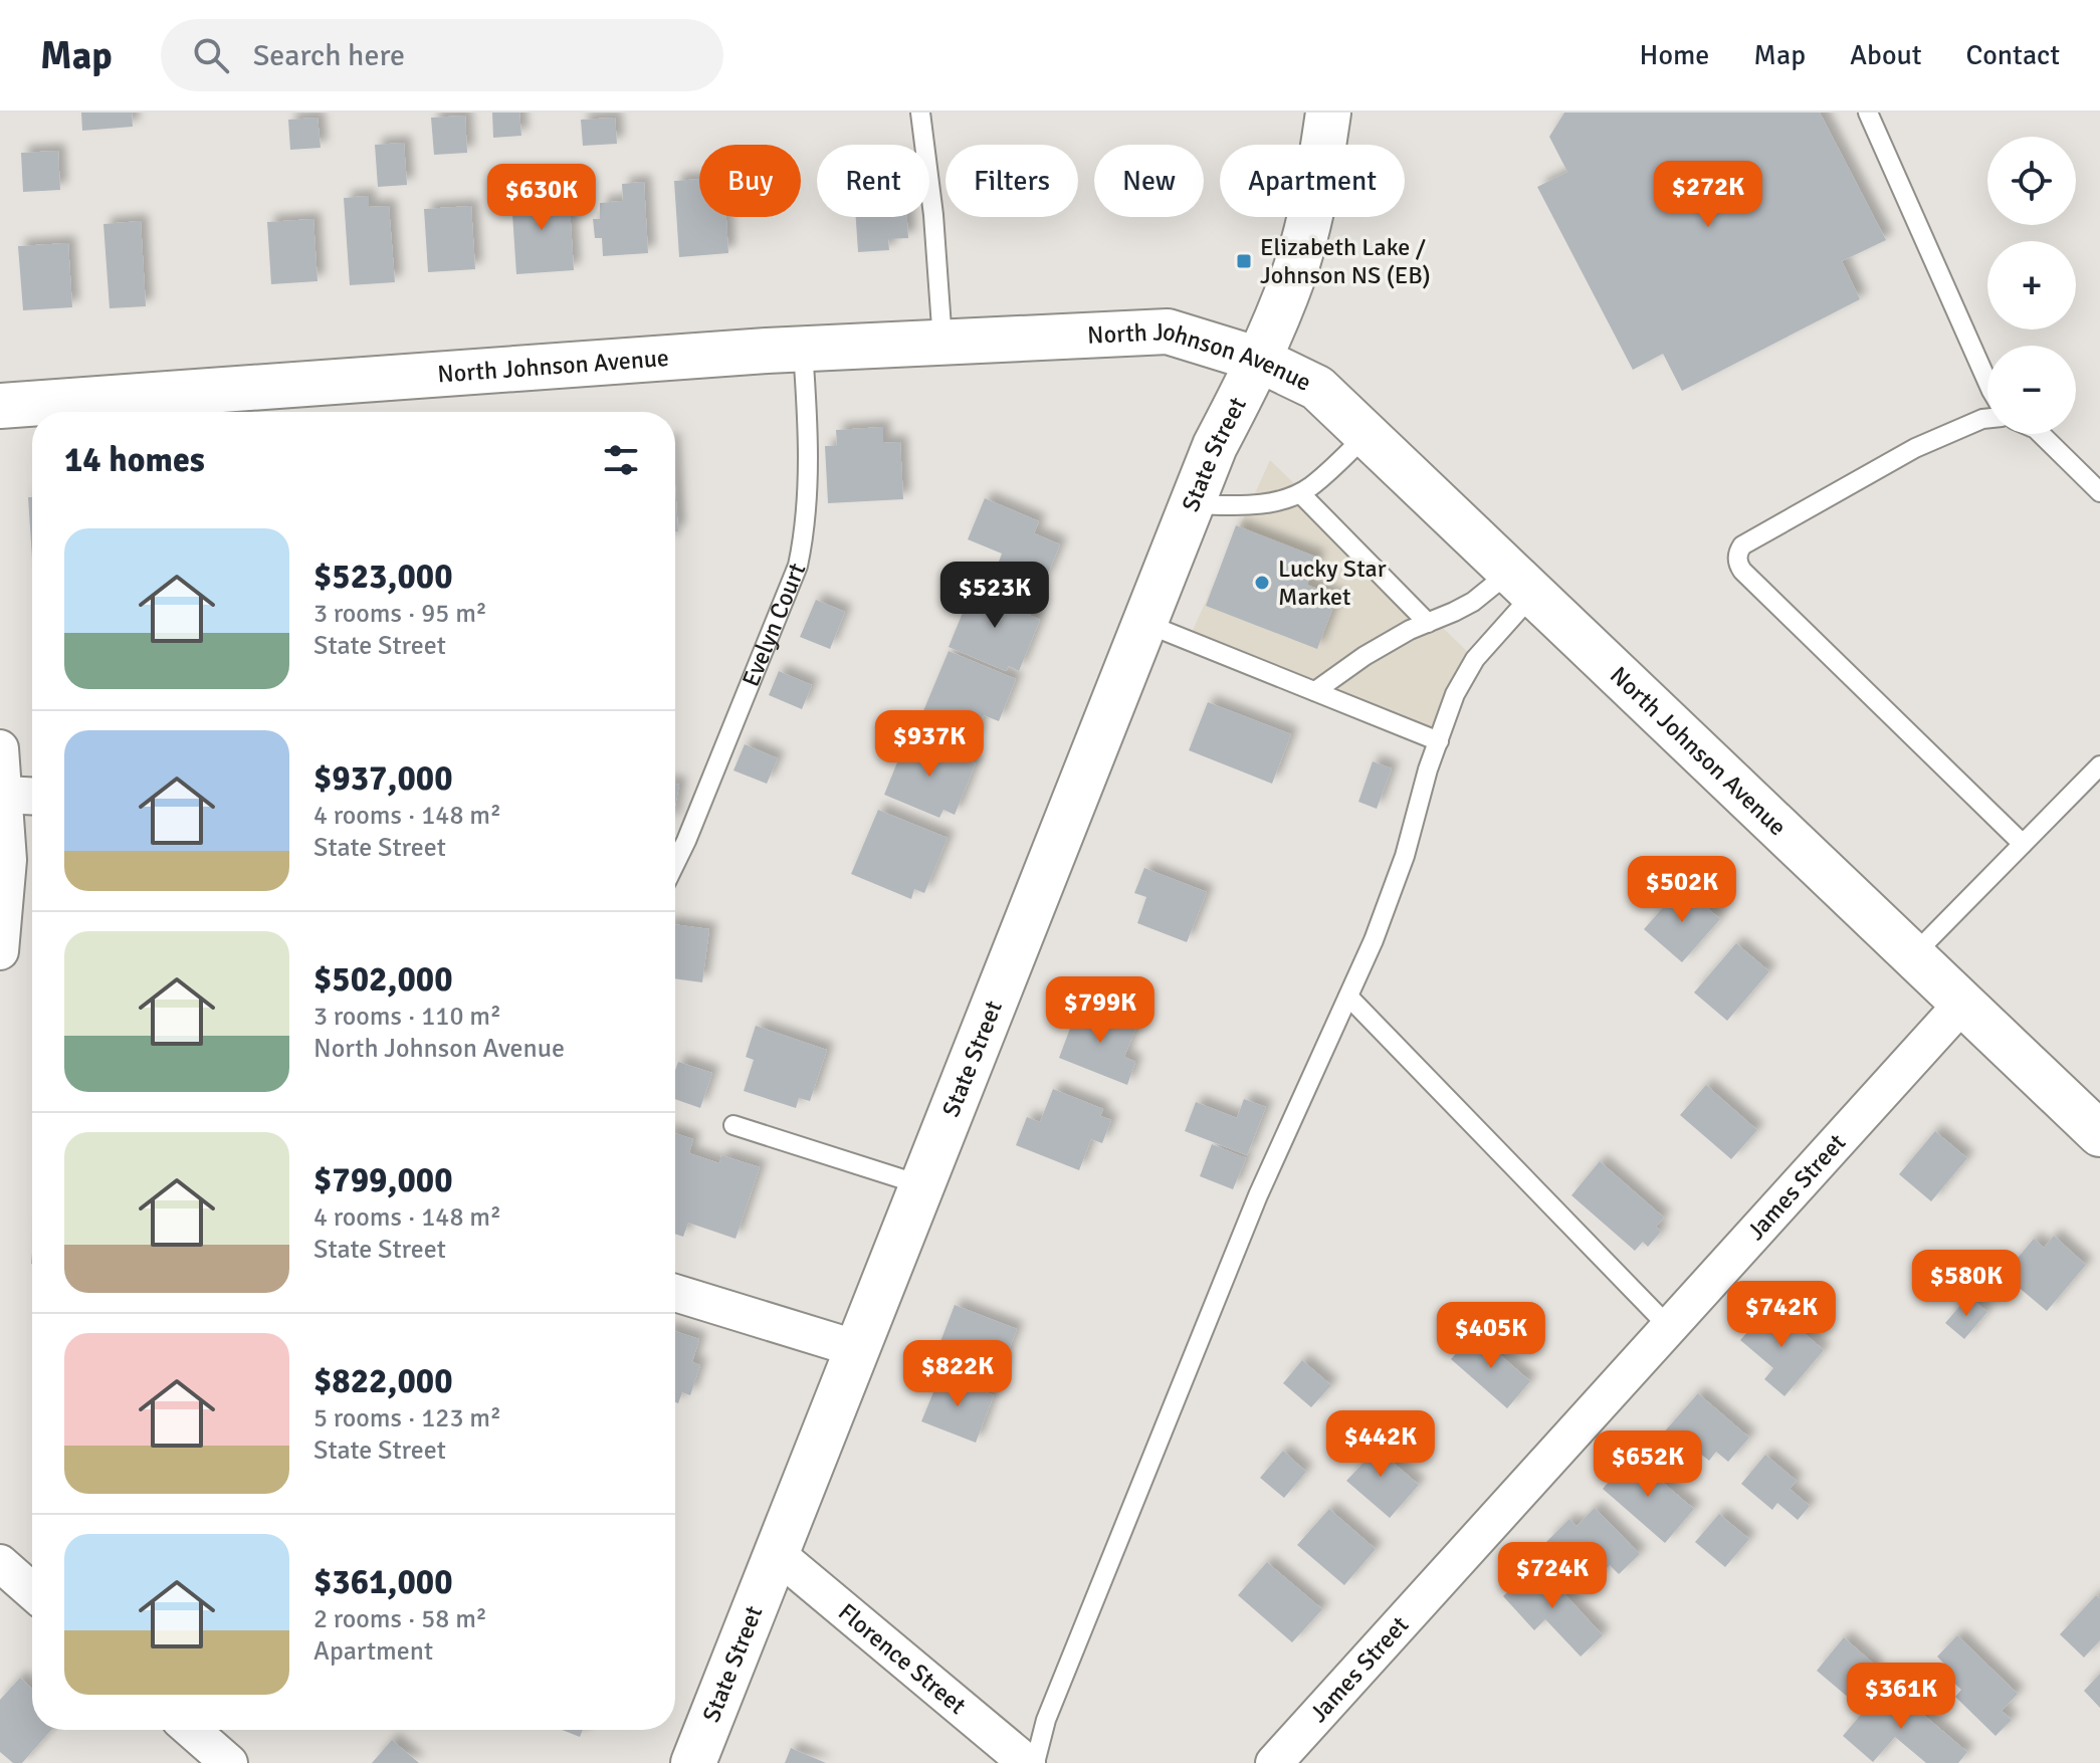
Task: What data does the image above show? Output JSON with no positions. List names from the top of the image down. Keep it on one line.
{"streets":{"street":["North Johnson Avenue","State Street","James Street","Florence Street"],"lane":["Evelyn Court"]},"crossings":[["North Johnson Avenue","State Street"],["North Johnson Avenue","Evelyn Court"],["North Johnson Avenue","James Street"],["State Street","Florence Street"]],"places":{"transit":["Elizabeth Lake / Johnson NS (EB)"],"other":["Lucky Star Market"]},"page":{"header":"Map","search":"Search here","nav":["Home","Map","About","Contact"],"map_buttons":["+","−"],"chip":["Buy","Rent","Filters","New","Apartment"],"price":["$272K","$630K","$523K","$937K","$502K","$799K","$580K","$742K","$405K","$822K","$442K","$652K","$724K","$361K"],"heading":"14 homes","list":[{"name":"$523,000","note":"3 rooms · 95 m² · State Street"},{"name":"$937,000","note":"4 rooms · 148 m² · State Street"},{"name":"$502,000","note":"3 rooms · 110 m² · North Johnson Avenue"},{"name":"$799,000","note":"4 rooms · 148 m² · State Street"},{"name":"$822,000","note":"5 rooms · 123 m² · State Street"},{"name":"$361,000","note":"2 rooms · 58 m² · Apartment"}]}}
